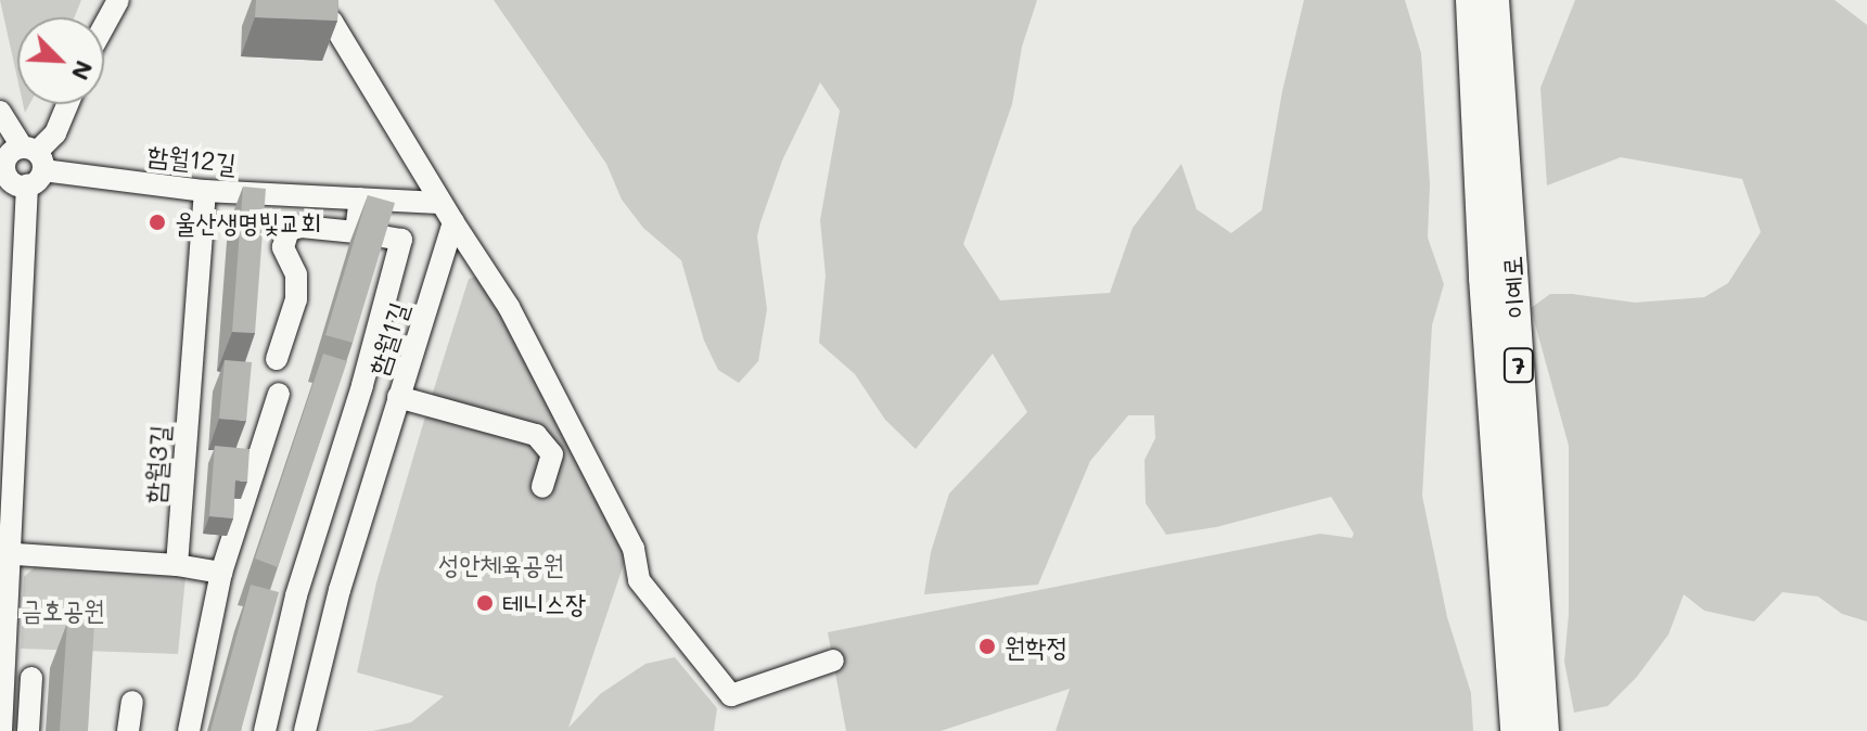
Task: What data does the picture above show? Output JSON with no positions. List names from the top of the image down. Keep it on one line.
{"streets":{"highway":["이예로","7"],"street":["함월12길","함월1길","함월3길"]},"crossings":[["함월12길","함월3길"]],"parks":["성안체육공원","금호공원"],"places":["울산생명빛교회","테니스장","원학정"],"north":"bottom right"}
